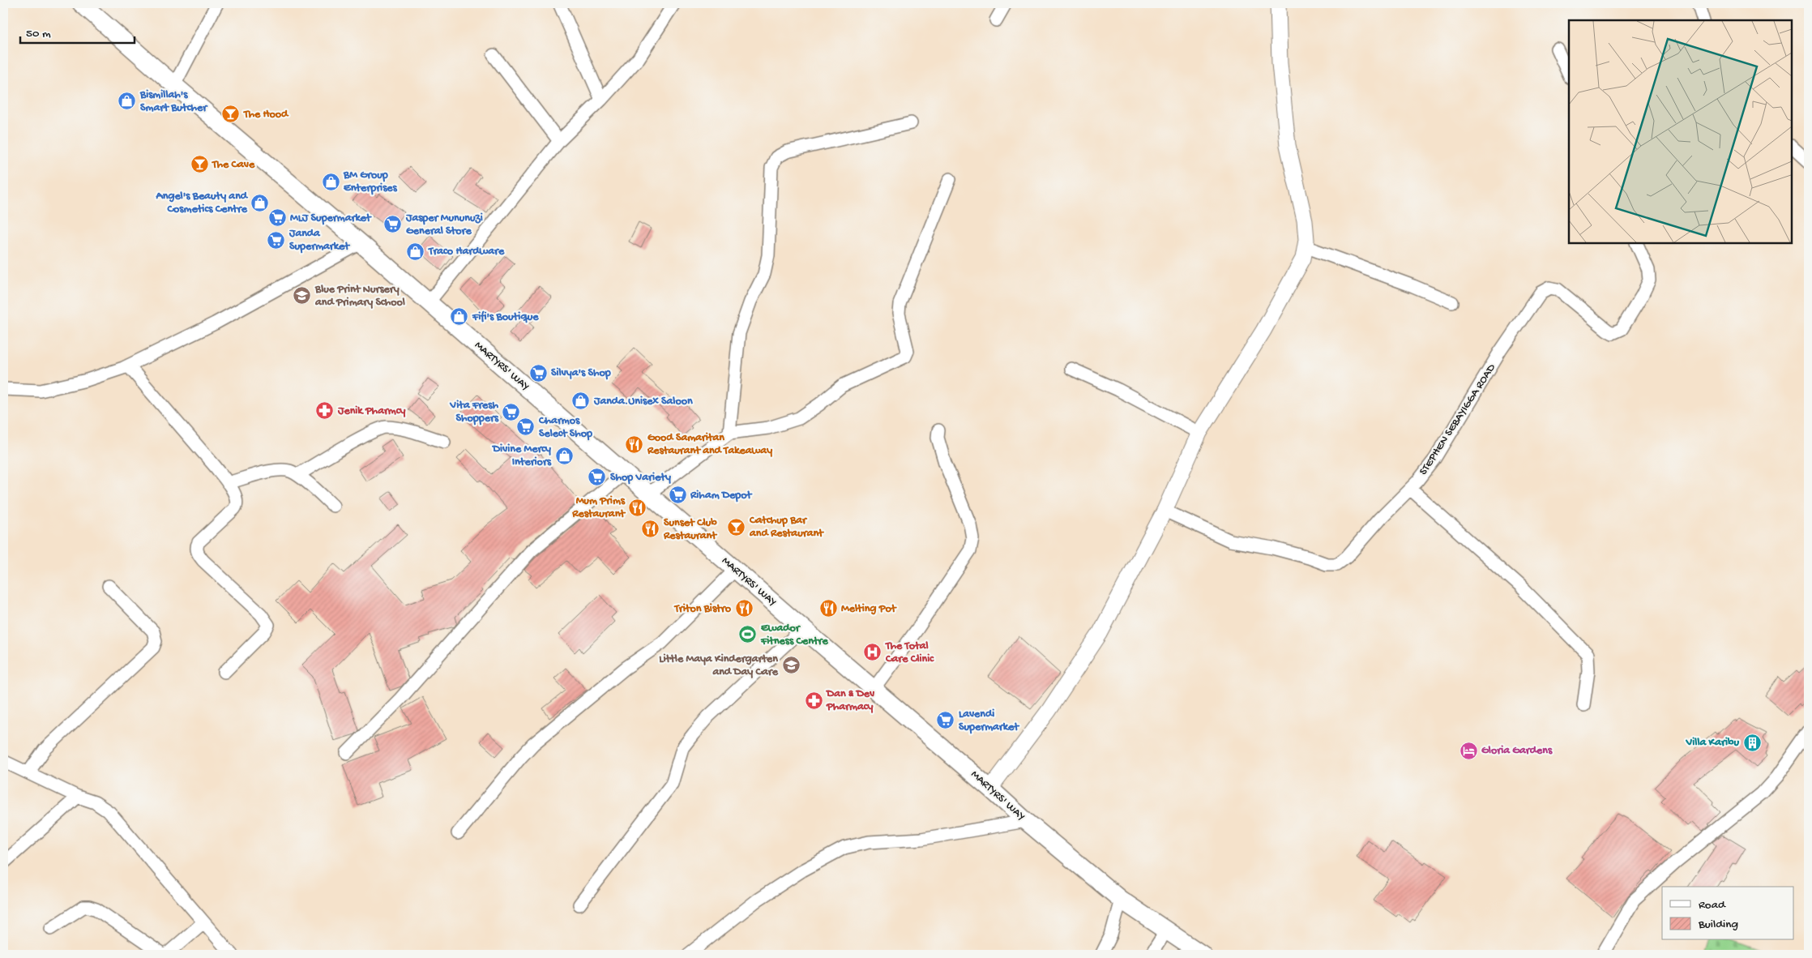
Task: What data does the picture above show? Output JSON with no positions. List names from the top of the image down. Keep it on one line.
{"streets":{"main road":["MARTYRS' WAY"],"street":["STEPHEN SEBAYIGGA ROAD"]},"places":{"shop":["Bismillah's Smart Butcher","BM Group Enterprises","Angel's Beauty and Cosmetics Centre","Traco Hardware","Fifi's Boutique","Janda.Unisex Saloon","Divine Mercy Interiors"],"bar":["The Hood","The Cave","Catchup Bar and Restaurant"],"supermarket":["MLJ Supermarket","Jasper Mununuzi General Store","Janda Supermarket","Silvya's Shop","Vita Fresh Shoppers","Charmos Select Shop","Shop Variety","Riham Depot","Lavendi Supermarket"],"school or university":["Blue Print Nursery and Primary School","Little Maya Kindergarten and Day Care"],"pharmacy":["Jenik Pharmcy","Dan & Dev Pharmacy"],"restaurant":["Good Samaritan Restaurant and Takeaway","Mum Prims Restaurant","Sunset Club Restaurant","Triton Bistro","Melting Pot"],"sports":["Ewador Fitness Centre"],"hospital":["The Total Care Clinic"],"building":["Villa Karibu"],"hotel":["Gloria Gardens"]},"legend":["Road","Building"],"scale_bar":"50 m"}
